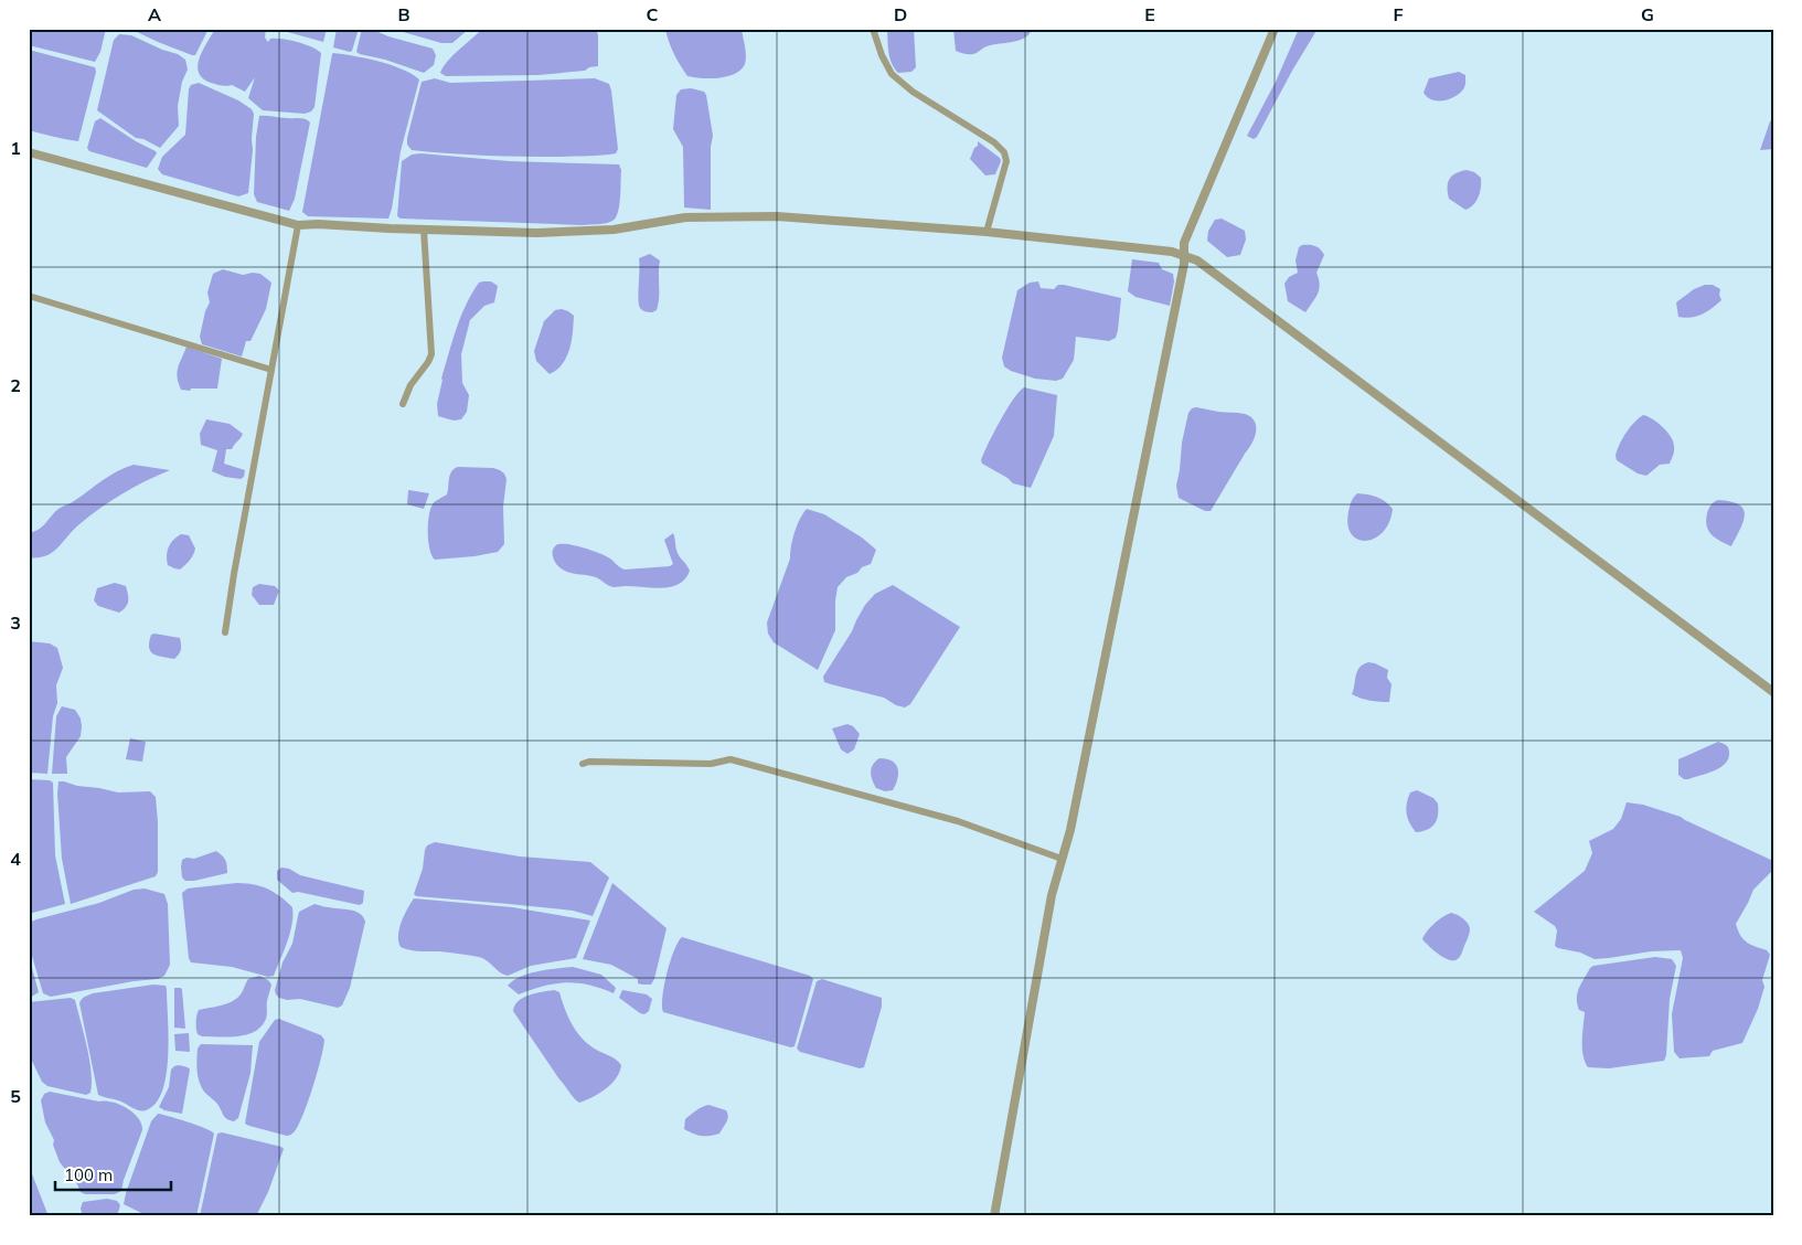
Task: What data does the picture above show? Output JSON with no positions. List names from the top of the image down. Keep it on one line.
{"scale_bar":"100 m","grid":{"columns":["A","B","C","D","E","F","G"],"rows":["1","2","3","4","5"]}}
